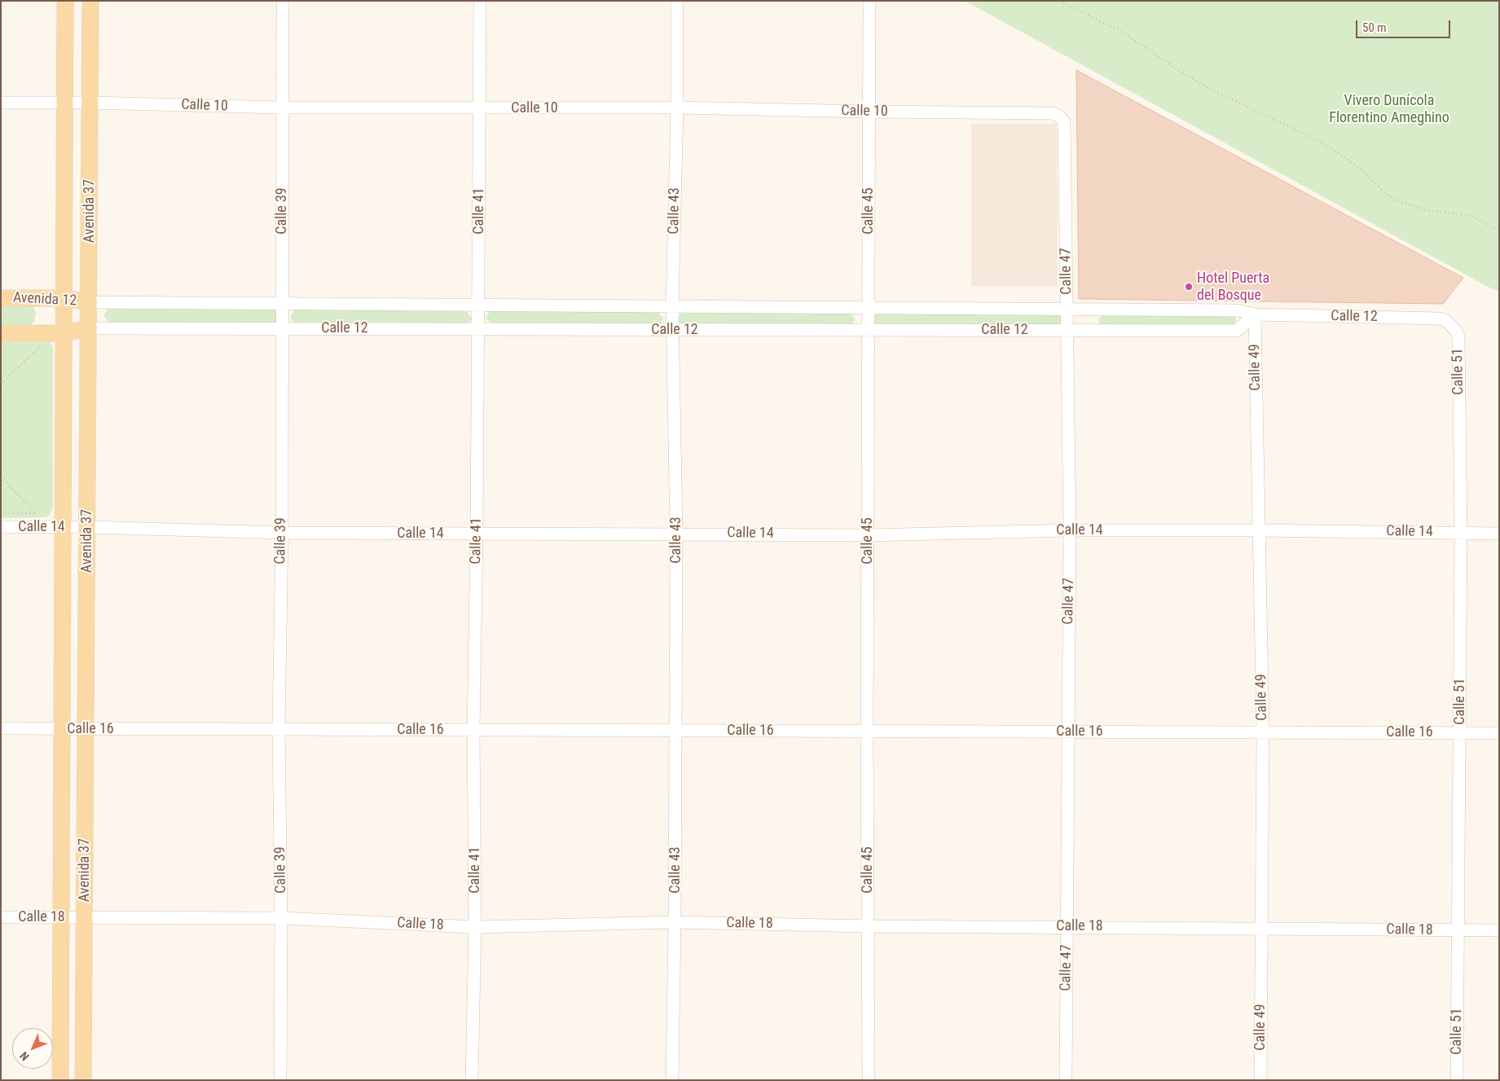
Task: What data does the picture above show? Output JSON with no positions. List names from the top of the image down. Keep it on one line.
{"streets":{"main road":["Avenida 37","Avenida 12"],"street":["Calle 10","Calle 39","Calle 41","Calle 43","Calle 45","Calle 47","Calle 12","Calle 49","Calle 51","Calle 14","Calle 16","Calle 18"]},"crossings":[["Calle 10","Avenida 37"],["Calle 10","Calle 39"],["Calle 10","Calle 41"],["Calle 10","Calle 43"],["Calle 10","Calle 45"],["Calle 10","Calle 47"],["Avenida 37","Avenida 12"],["Avenida 37","Calle 12"],["Avenida 37","Calle 14"],["Avenida 37","Calle 16"],["Avenida 37","Calle 18"],["Calle 39","Calle 12"],["Calle 39","Calle 14"],["Calle 39","Calle 16"],["Calle 39","Calle 18"],["Calle 41","Calle 12"],["Calle 41","Calle 14"],["Calle 41","Calle 16"],["Calle 41","Calle 18"],["Calle 43","Calle 12"],["Calle 43","Calle 14"],["Calle 43","Calle 16"],["Calle 43","Calle 18"],["Calle 45","Calle 12"],["Calle 45","Calle 14"],["Calle 45","Calle 16"],["Calle 45","Calle 18"],["Calle 47","Calle 12"],["Calle 47","Calle 14"],["Calle 47","Calle 16"],["Calle 47","Calle 18"],["Avenida 12","Calle 12"],["Calle 12","Calle 49"],["Calle 12","Calle 51"],["Calle 49","Calle 14"],["Calle 49","Calle 16"],["Calle 49","Calle 18"],["Calle 51","Calle 14"],["Calle 51","Calle 16"],["Calle 51","Calle 18"]],"parks":["Vivero Dunícola Florentino Ameghino"],"places":["Hotel Puerta del Bosque"],"scale_bar":"50 m","north":"bottom left"}
